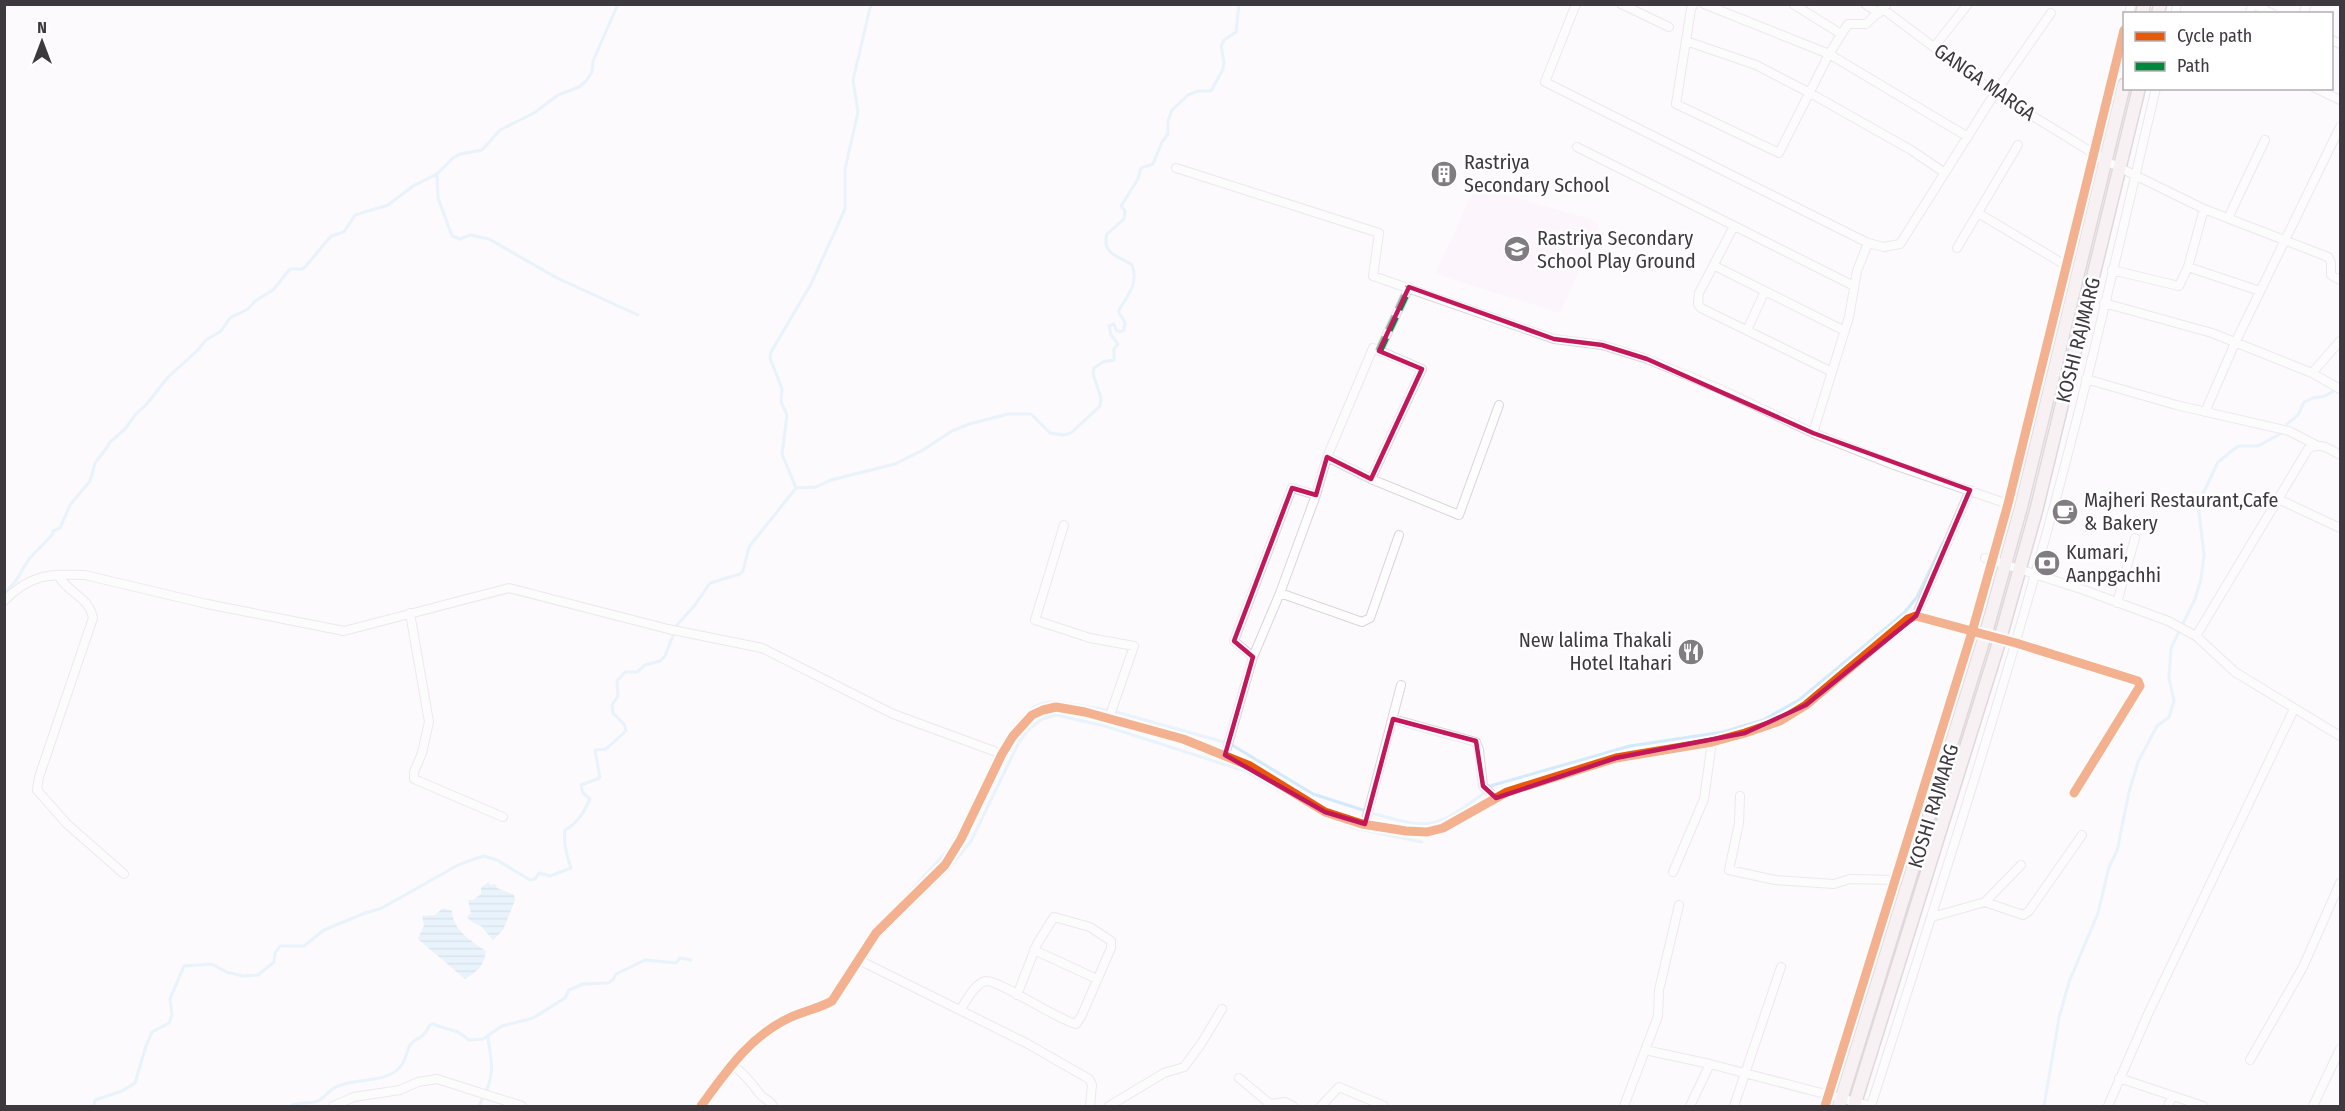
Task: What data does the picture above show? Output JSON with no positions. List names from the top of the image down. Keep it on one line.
{"streets":{"main road":["KOSHI RAJMARG"],"street":["GANGA MARGA"]},"crossings":[["GANGA MARGA","KOSHI RAJMARG"]],"places":{"building":["Rastriya Secondary School"],"school or university":["Rastriya Secondary School Play Ground"],"cafe":["Majheri Restaurant,Cafe & Bakery"],"bank":["Kumari, Aanpgachhi"],"restaurant":["New lalima Thakali Hotel Itahari"]},"legend":["Cycle path","Path"],"north":"top"}
